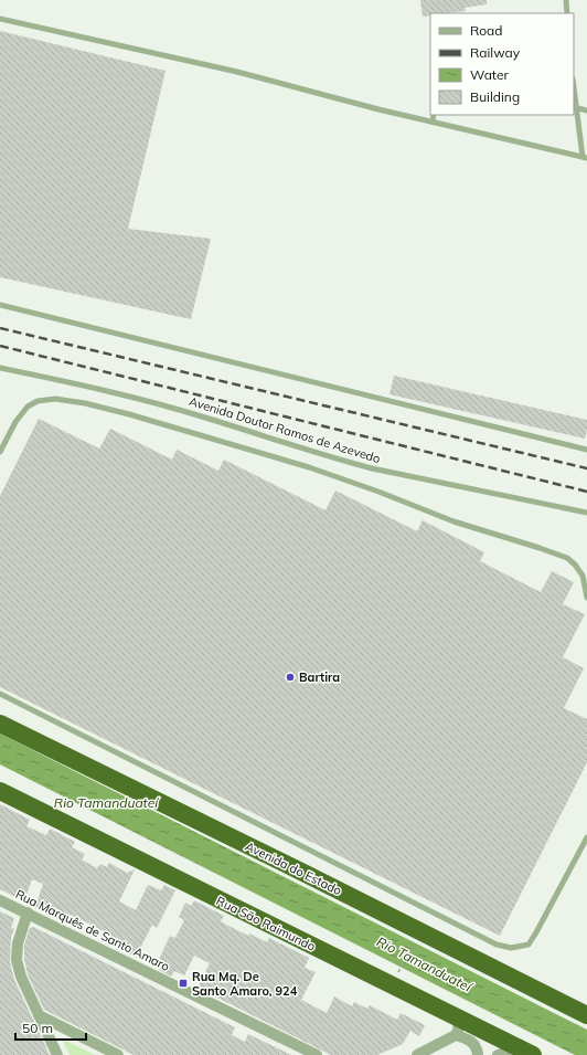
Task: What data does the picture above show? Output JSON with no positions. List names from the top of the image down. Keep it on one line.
{"streets":{"highway":["Avenida do Estado","Rua São Raimundo"],"street":["Rua Marquês de Santo Amaro"],"lane":["Avenida Doutor Ramos de Azevedo"]},"water":["Rio Tamanduateí"],"places":{"other":["Bartira"],"transit":["Rua Mq. De Santo Amaro, 924"]},"legend":["Road","Railway","Water","Building"],"scale_bar":"50 m"}
